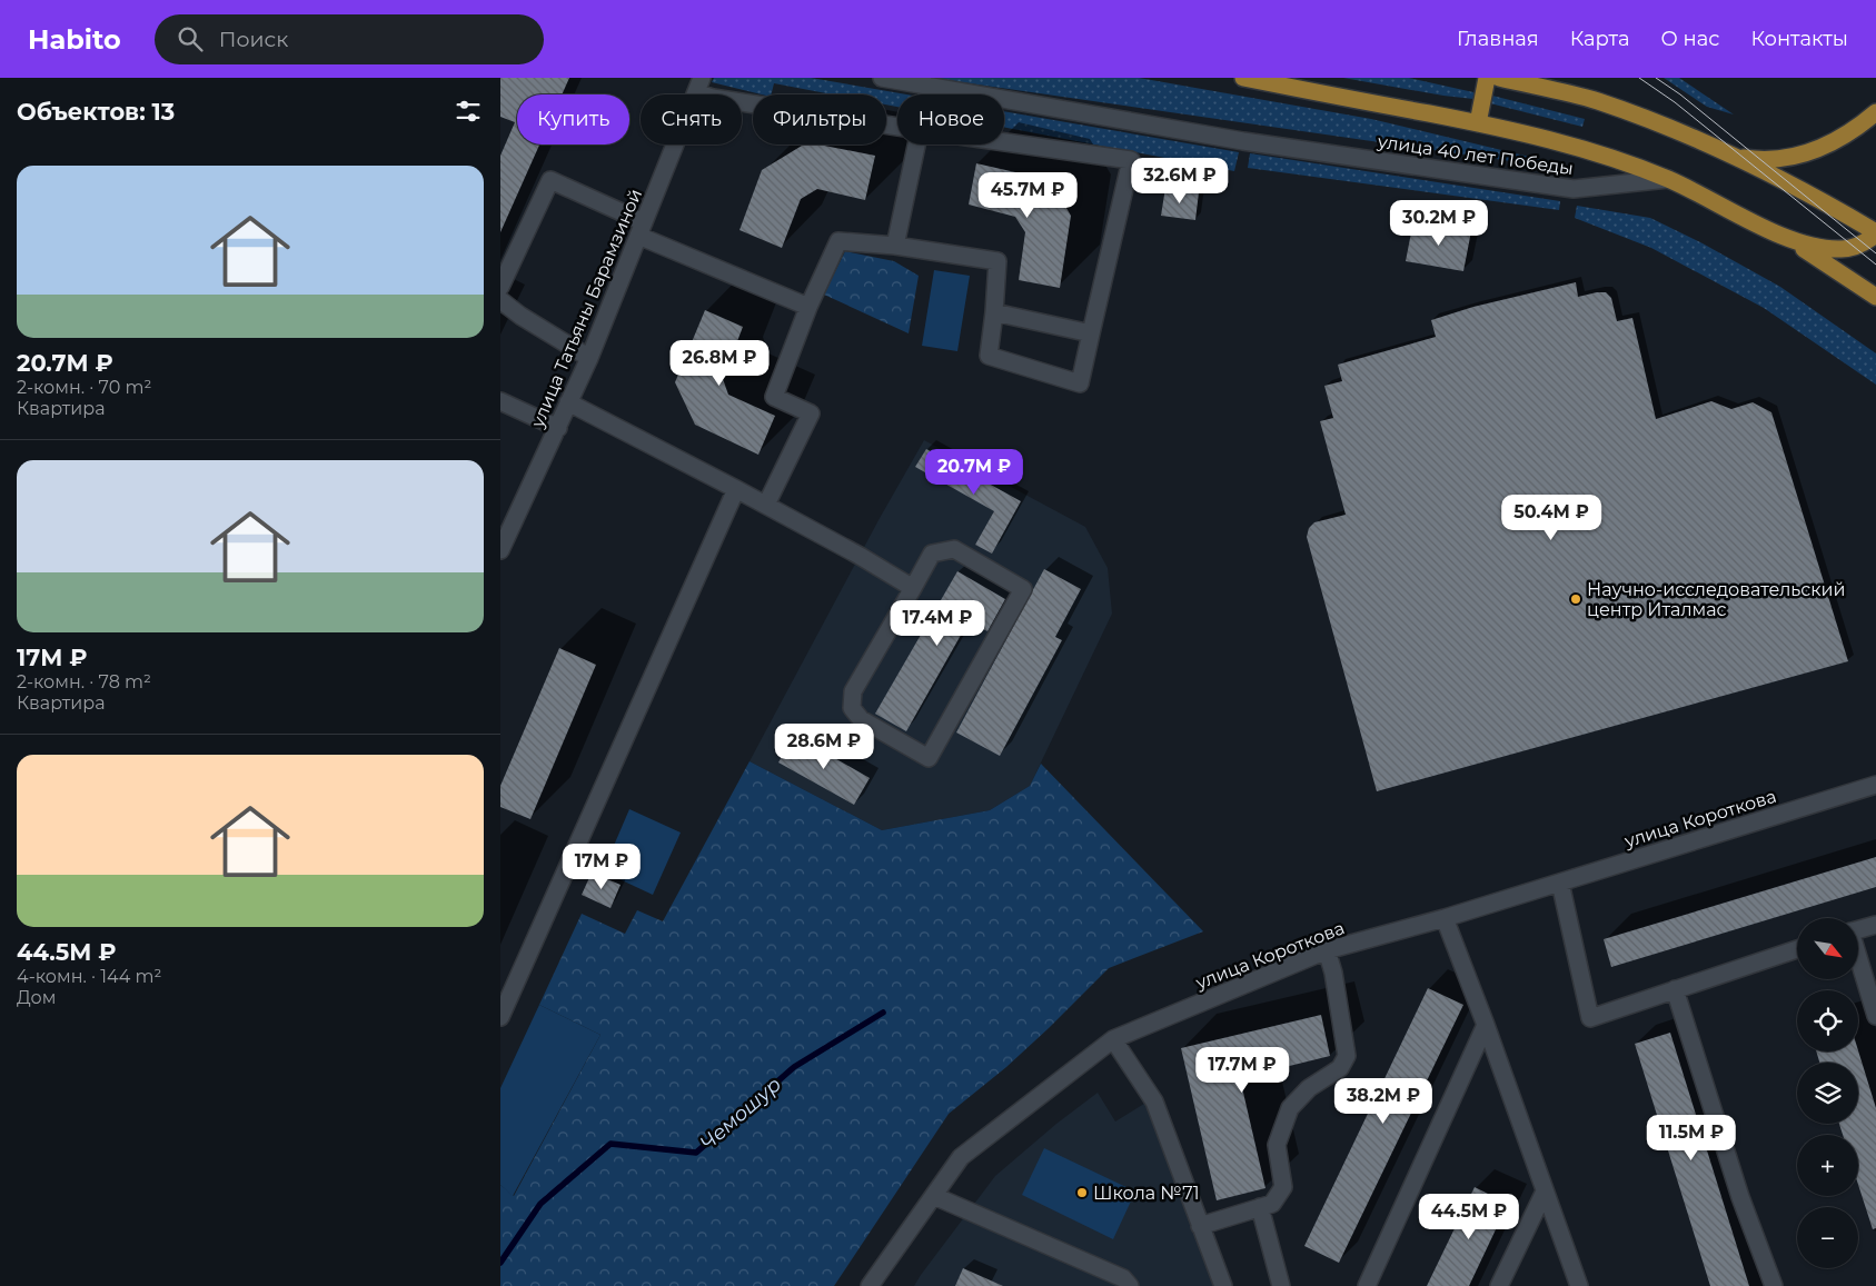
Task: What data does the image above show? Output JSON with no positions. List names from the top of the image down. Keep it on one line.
{"streets":{"main road":["улица 40 лет Победы"],"street":["улица Татьяны Барамзиной","улица Короткова"]},"water":["Чемошур"],"places":["Научно-исследовательский центр Италмас","Школа №71"],"north":"bottom right","page":{"header":"Habito","search":"Поиск","nav":["Главная","Карта","О нас","Контакты"],"heading":"Объектов: 13","chip":["Купить","Снять","Фильтры","Новое"],"list":[{"name":"20.7M ₽","note":"2-комн. · 70 m² · Квартира"},{"name":"17M ₽","note":"2-комн. · 78 m² · Квартира"},{"name":"44.5M ₽","note":"4-комн. · 144 m² · Дом"}],"price":["32.6M ₽","45.7M ₽","30.2M ₽","26.8M ₽","20.7M ₽","50.4M ₽","17.4M ₽","28.6M ₽","17M ₽","17.7M ₽","38.2M ₽","11.5M ₽","44.5M ₽"],"map_buttons":["+","−"]}}
